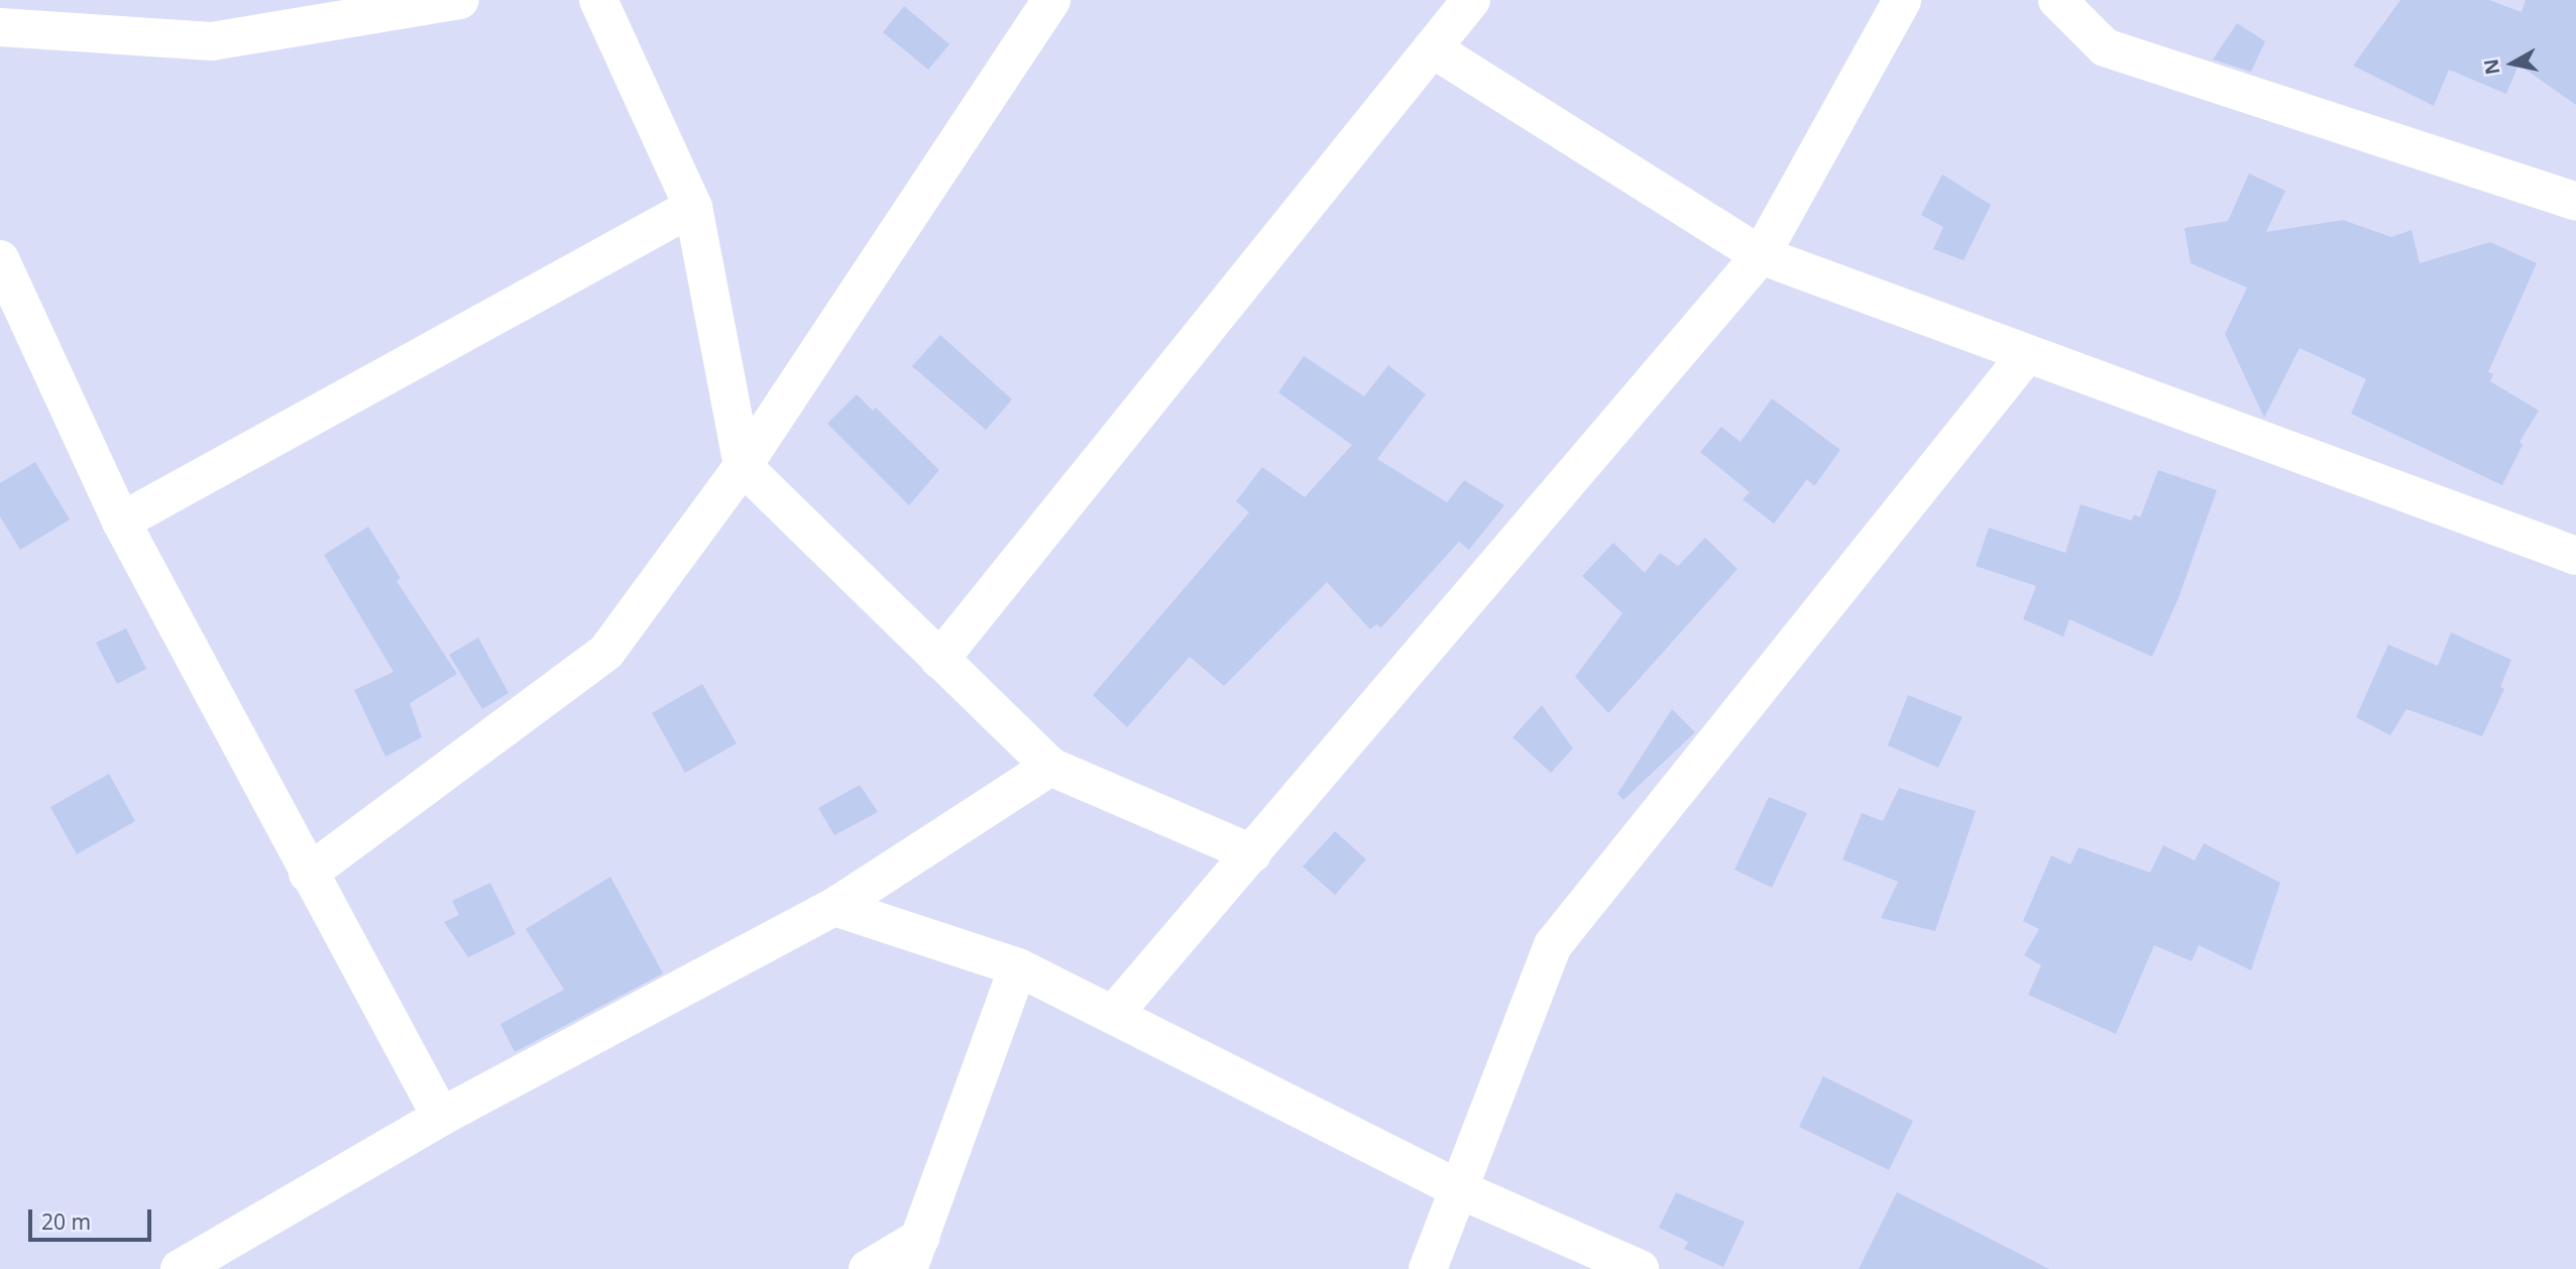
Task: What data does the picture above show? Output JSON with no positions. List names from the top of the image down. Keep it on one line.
{"scale_bar":"20 m","north":"left"}
